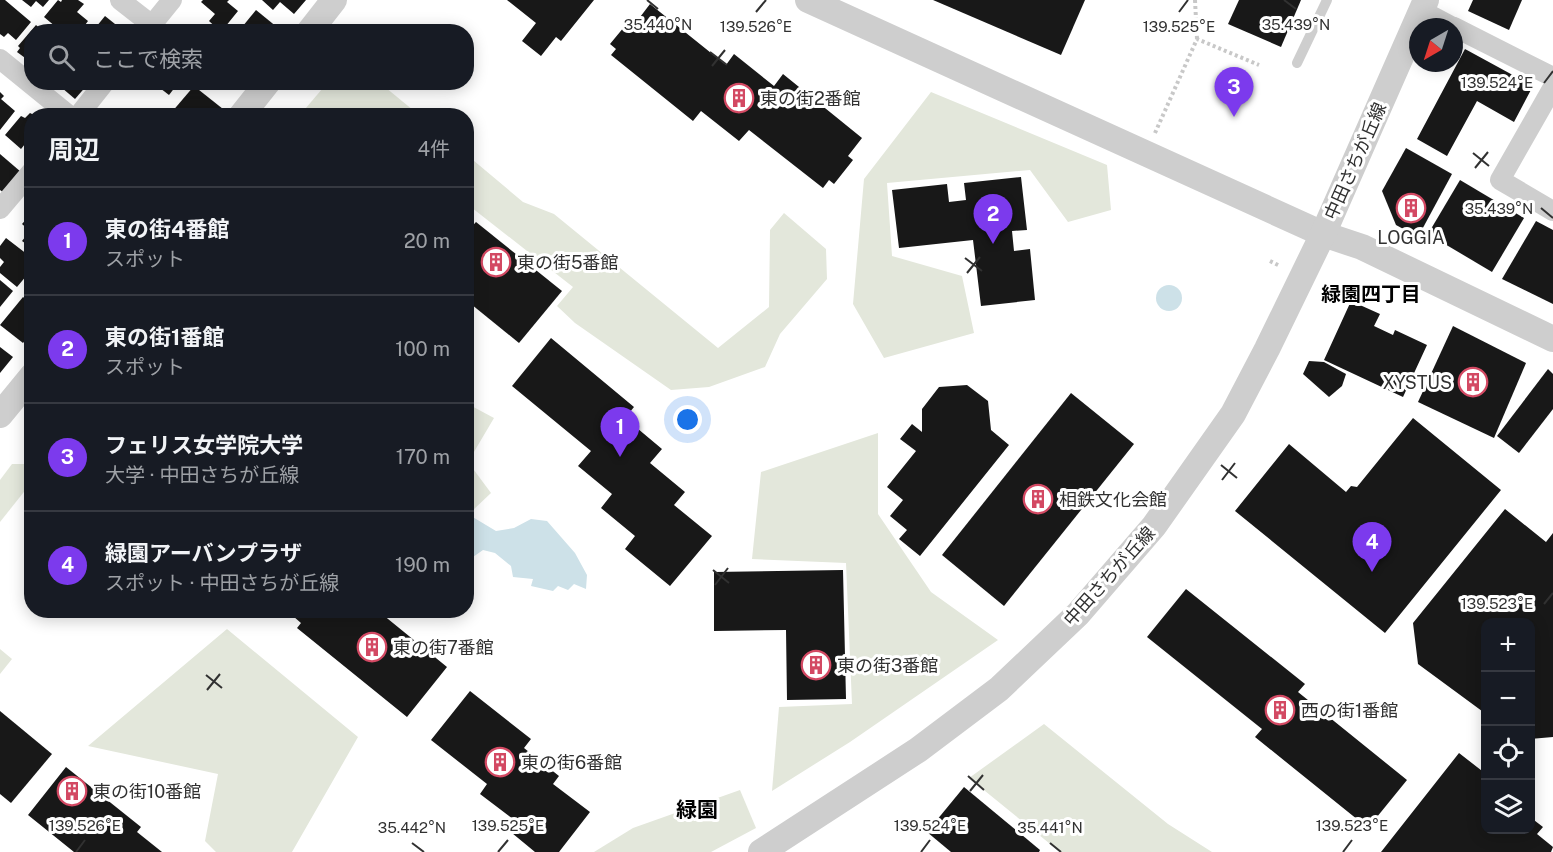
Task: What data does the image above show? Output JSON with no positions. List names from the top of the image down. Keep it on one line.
{"streets":{"street":["中田さちが丘線"]},"districts":["緑園四丁目","緑園"],"places":{"building":["東の街2番館","LOGGIA","東の街5番館","XYSTUS","相鉄文化会館","東の街7番館","東の街3番館","西の街1番館","東の街6番館","東の街10番館"]},"north":"bottom left","page":{"search":"ここで検索","pins":["3","2","1","4"],"heading":["周辺","4件"],"list":[{"mark":"1","name":"東の街4番館","note":"スポット","value":"20 m"},{"mark":"2","name":"東の街1番館","note":"スポット","value":"100 m"},{"mark":"3","name":"フェリス女学院大学","note":"大学 · 中田さちが丘線","value":"170 m"},{"mark":"4","name":"緑園アーバンプラザ","note":"スポット · 中田さちが丘線","value":"190 m"}],"map_buttons":["+","−"]},"coordinates":["35.440°N","35.439°N","139.526°E","139.525°E","139.524°E","139.523°E","35.442°N","35.441°N"]}
